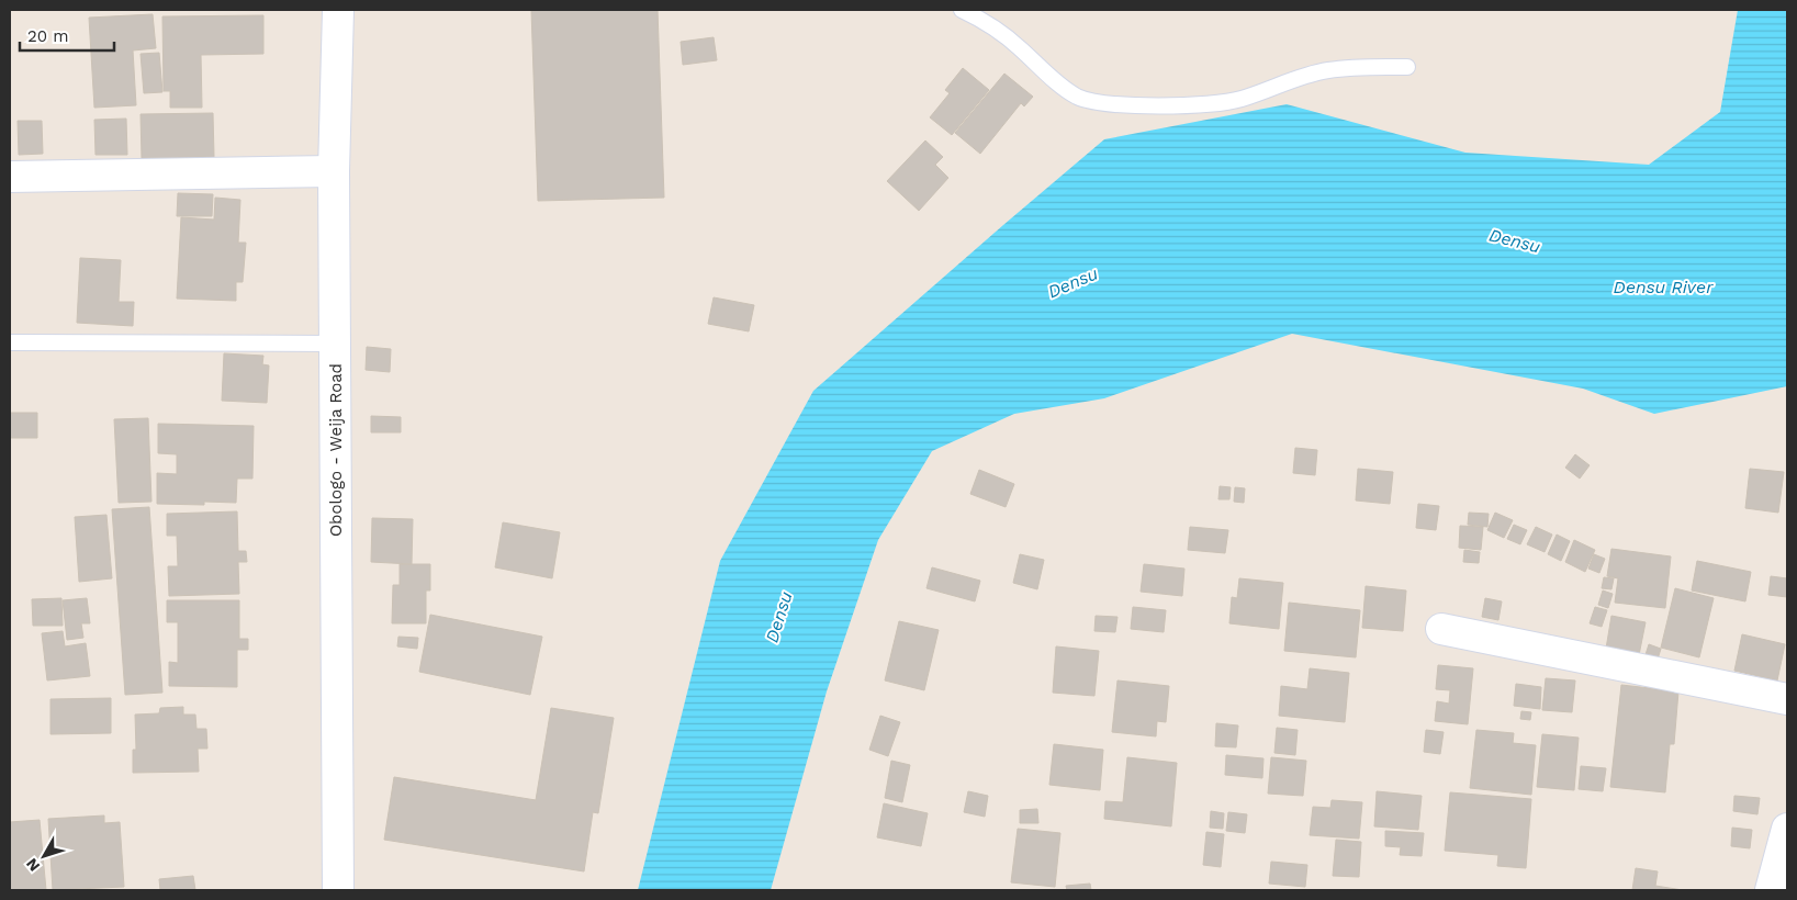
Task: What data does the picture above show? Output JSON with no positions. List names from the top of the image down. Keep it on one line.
{"streets":{"street":["Obologo - Weija Road"]},"water":["Densu","Densu River"],"scale_bar":"20 m","north":"bottom left"}
